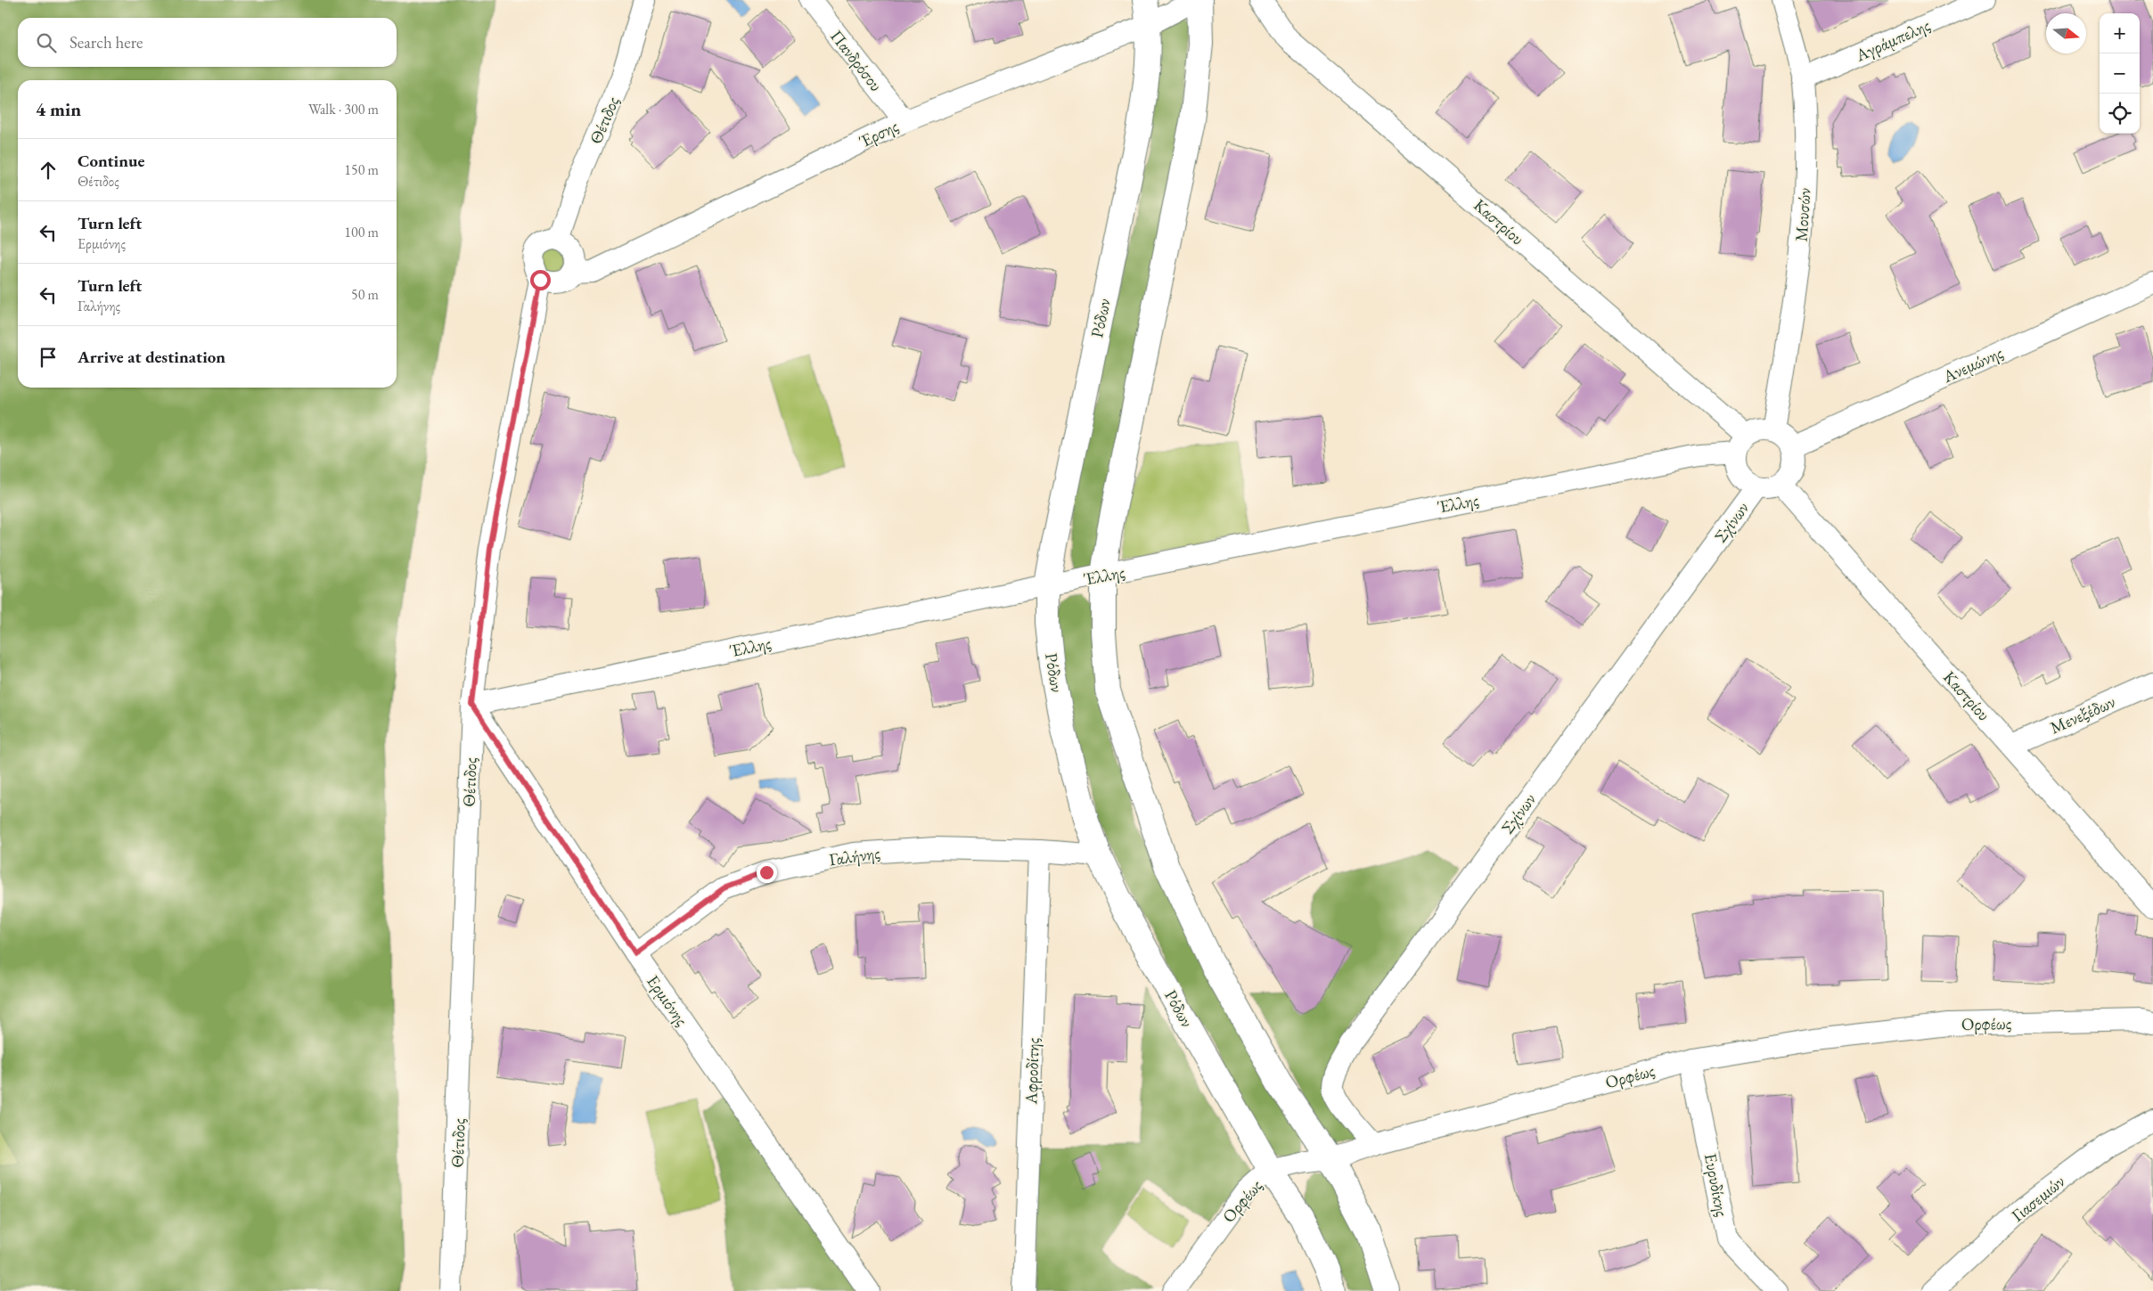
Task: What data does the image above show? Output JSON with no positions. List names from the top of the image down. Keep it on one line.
{"streets":{"street":["Αγράμπελης","Πανδρόσου","Θέτιδος","Έρσης","Μουσών","Καστρίου","Ρόδων","Ανεμώνης","Έλλης","Σχίνων","Μενεξέδων","Γαλήνης","Ερμιόνης","Ορφέως","Αφροδίτης","Ευρυδίκης","Γιασεμιών"]},"crossings":[["Αγράμπελης","Μουσών"],["Πανδρόσου","Έρσης"],["Θέτιδος","Έρσης"],["Θέτιδος","Έλλης"],["Θέτιδος","Ερμιόνης"],["Έρσης","Ρόδων"],["Μουσών","Καστρίου"],["Μουσών","Ανεμώνης"],["Μουσών","Έλλης"],["Μουσών","Σχίνων"],["Καστρίου","Ανεμώνης"],["Καστρίου","Έλλης"],["Καστρίου","Σχίνων"],["Καστρίου","Μενεξέδων"],["Ρόδων","Έλλης"],["Ρόδων","Γαλήνης"],["Ρόδων","Ορφέως"],["Ανεμώνης","Έλλης"],["Ανεμώνης","Σχίνων"],["Έλλης","Σχίνων"],["Έλλης","Ερμιόνης"],["Σχίνων","Ορφέως"],["Γαλήνης","Ερμιόνης"],["Γαλήνης","Αφροδίτης"],["Ορφέως","Ευρυδίκης"]],"north":"right","page":{"map_buttons":["+","−"],"search":"Search here","heading":["4 min","Walk · 300 m"],"list":[["Continue","Θέτιδος","150 m"],["Turn left","Ερμιόνης","100 m"],["Turn left","Γαλήνης","50 m"],"Arrive at destination"]}}
